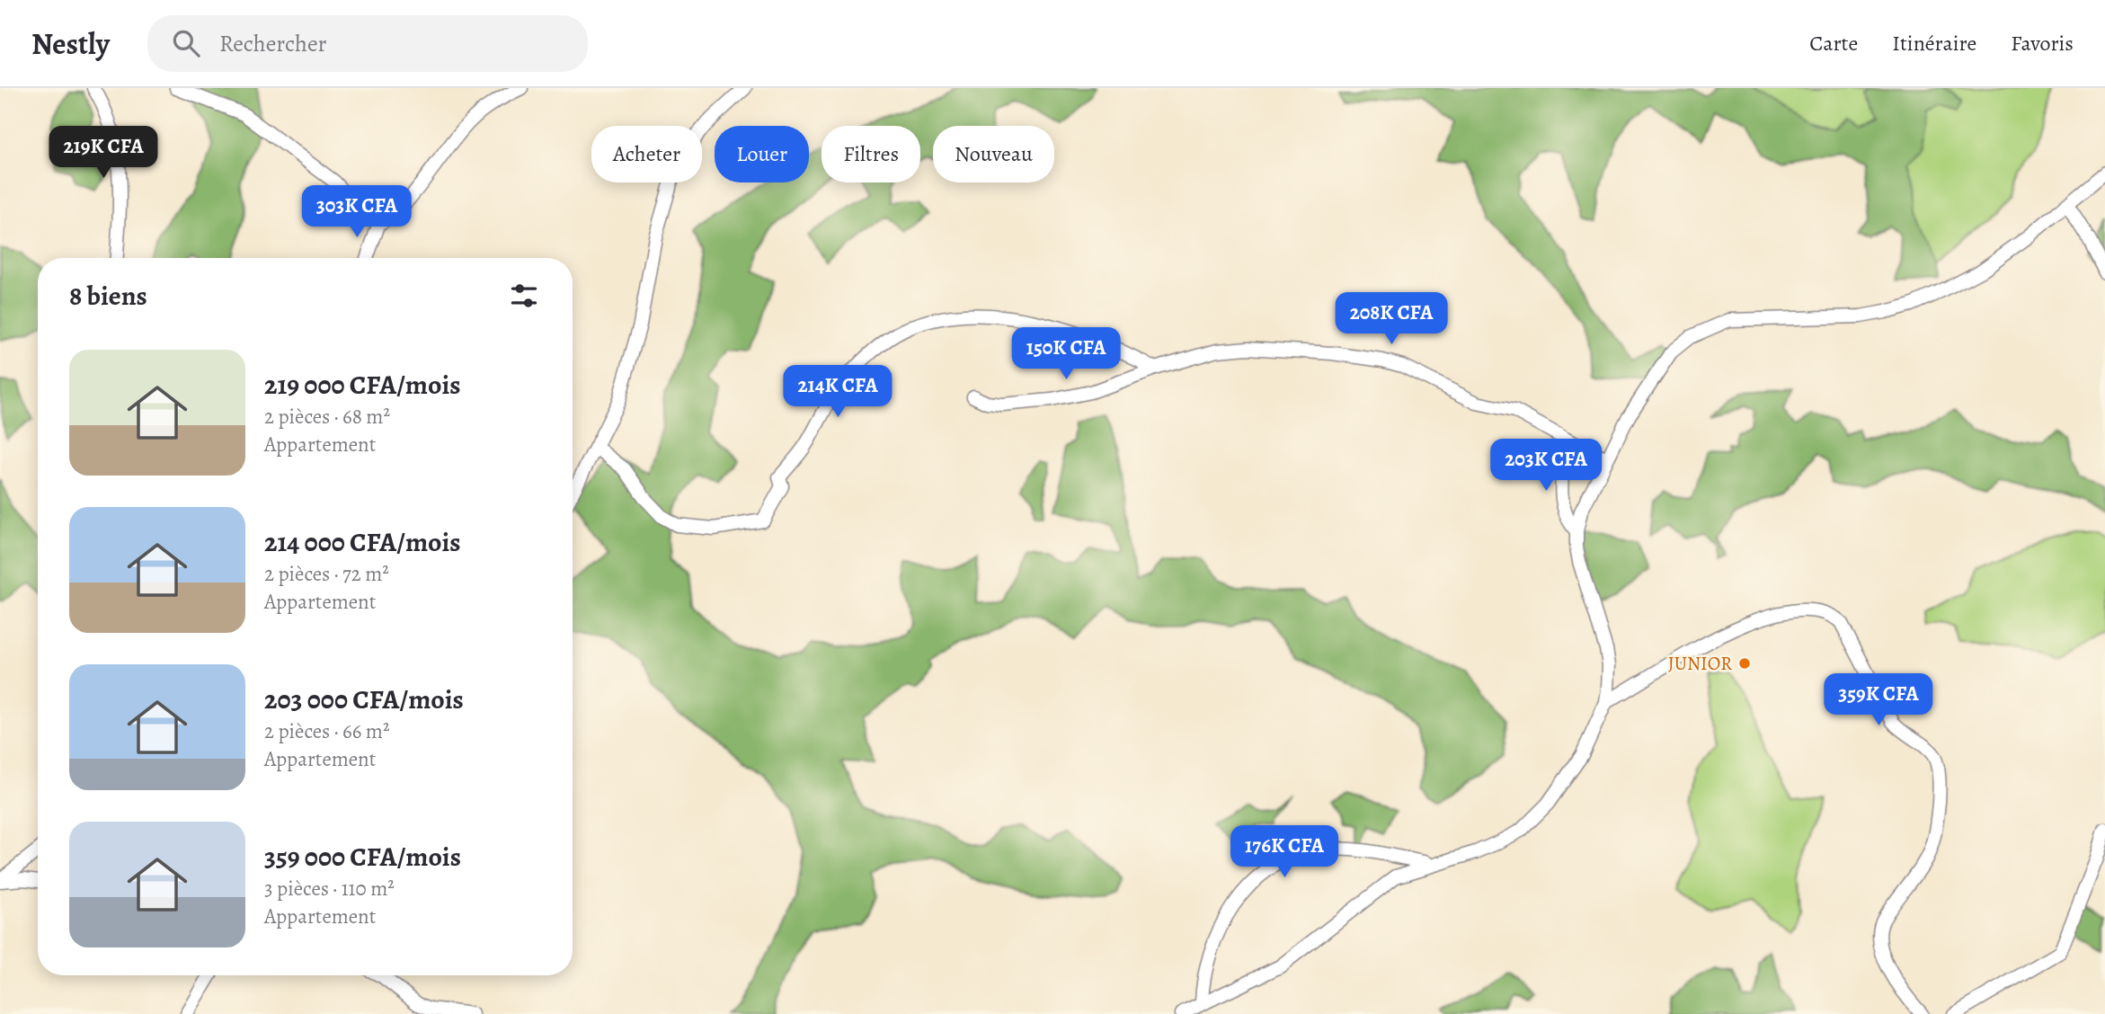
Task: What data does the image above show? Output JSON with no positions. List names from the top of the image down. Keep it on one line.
{"places":["JUNIOR"],"page":{"header":"Nestly","search":"Rechercher","nav":["Carte","Itinéraire","Favoris"],"price":["219K CFA","303K CFA","208K CFA","150K CFA","214K CFA","203K CFA","359K CFA","176K CFA"],"chip":["Acheter","Louer","Filtres","Nouveau"],"heading":"8 biens","list":[{"name":"219 000 CFA/mois","note":"2 pièces · 68 m² · Appartement"},{"name":"214 000 CFA/mois","note":"2 pièces · 72 m² · Appartement"},{"name":"203 000 CFA/mois","note":"2 pièces · 66 m² · Appartement"},{"name":"359 000 CFA/mois","note":"3 pièces · 110 m² · Appartement"}]}}
